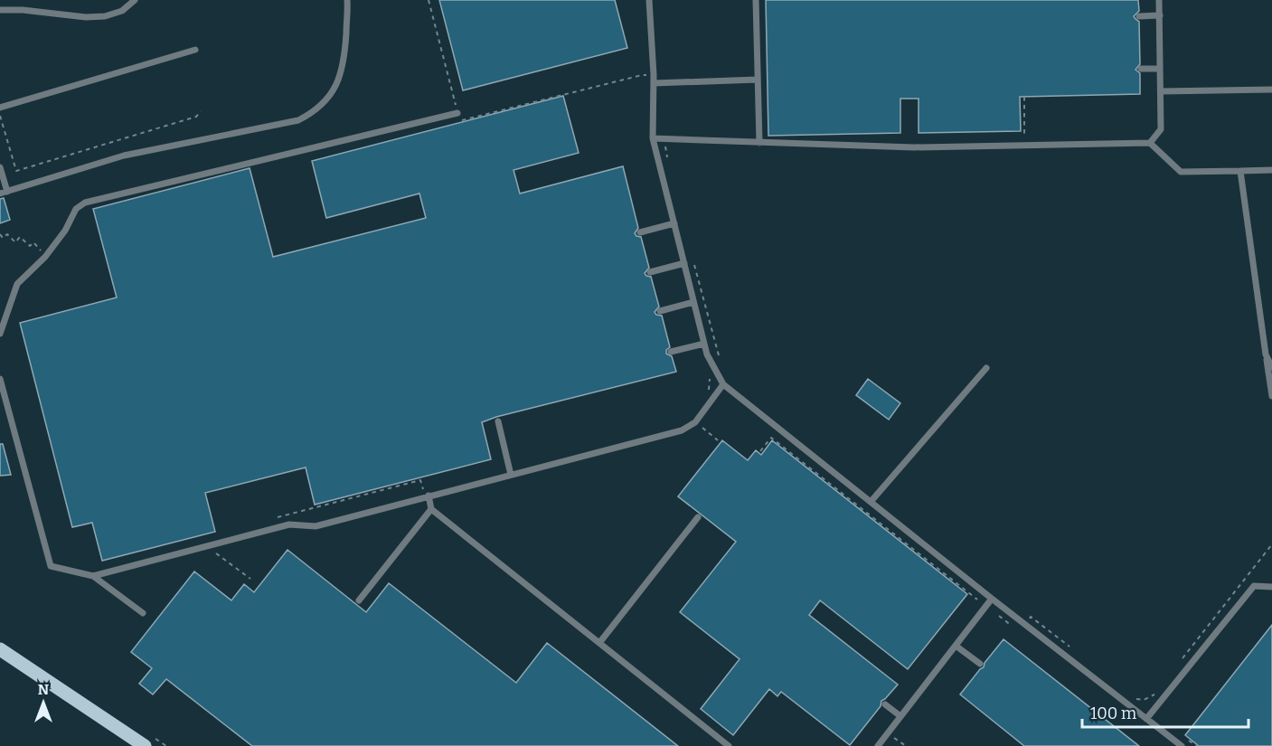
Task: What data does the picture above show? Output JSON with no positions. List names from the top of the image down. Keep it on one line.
{"scale_bar":"100 m","north":"top"}
